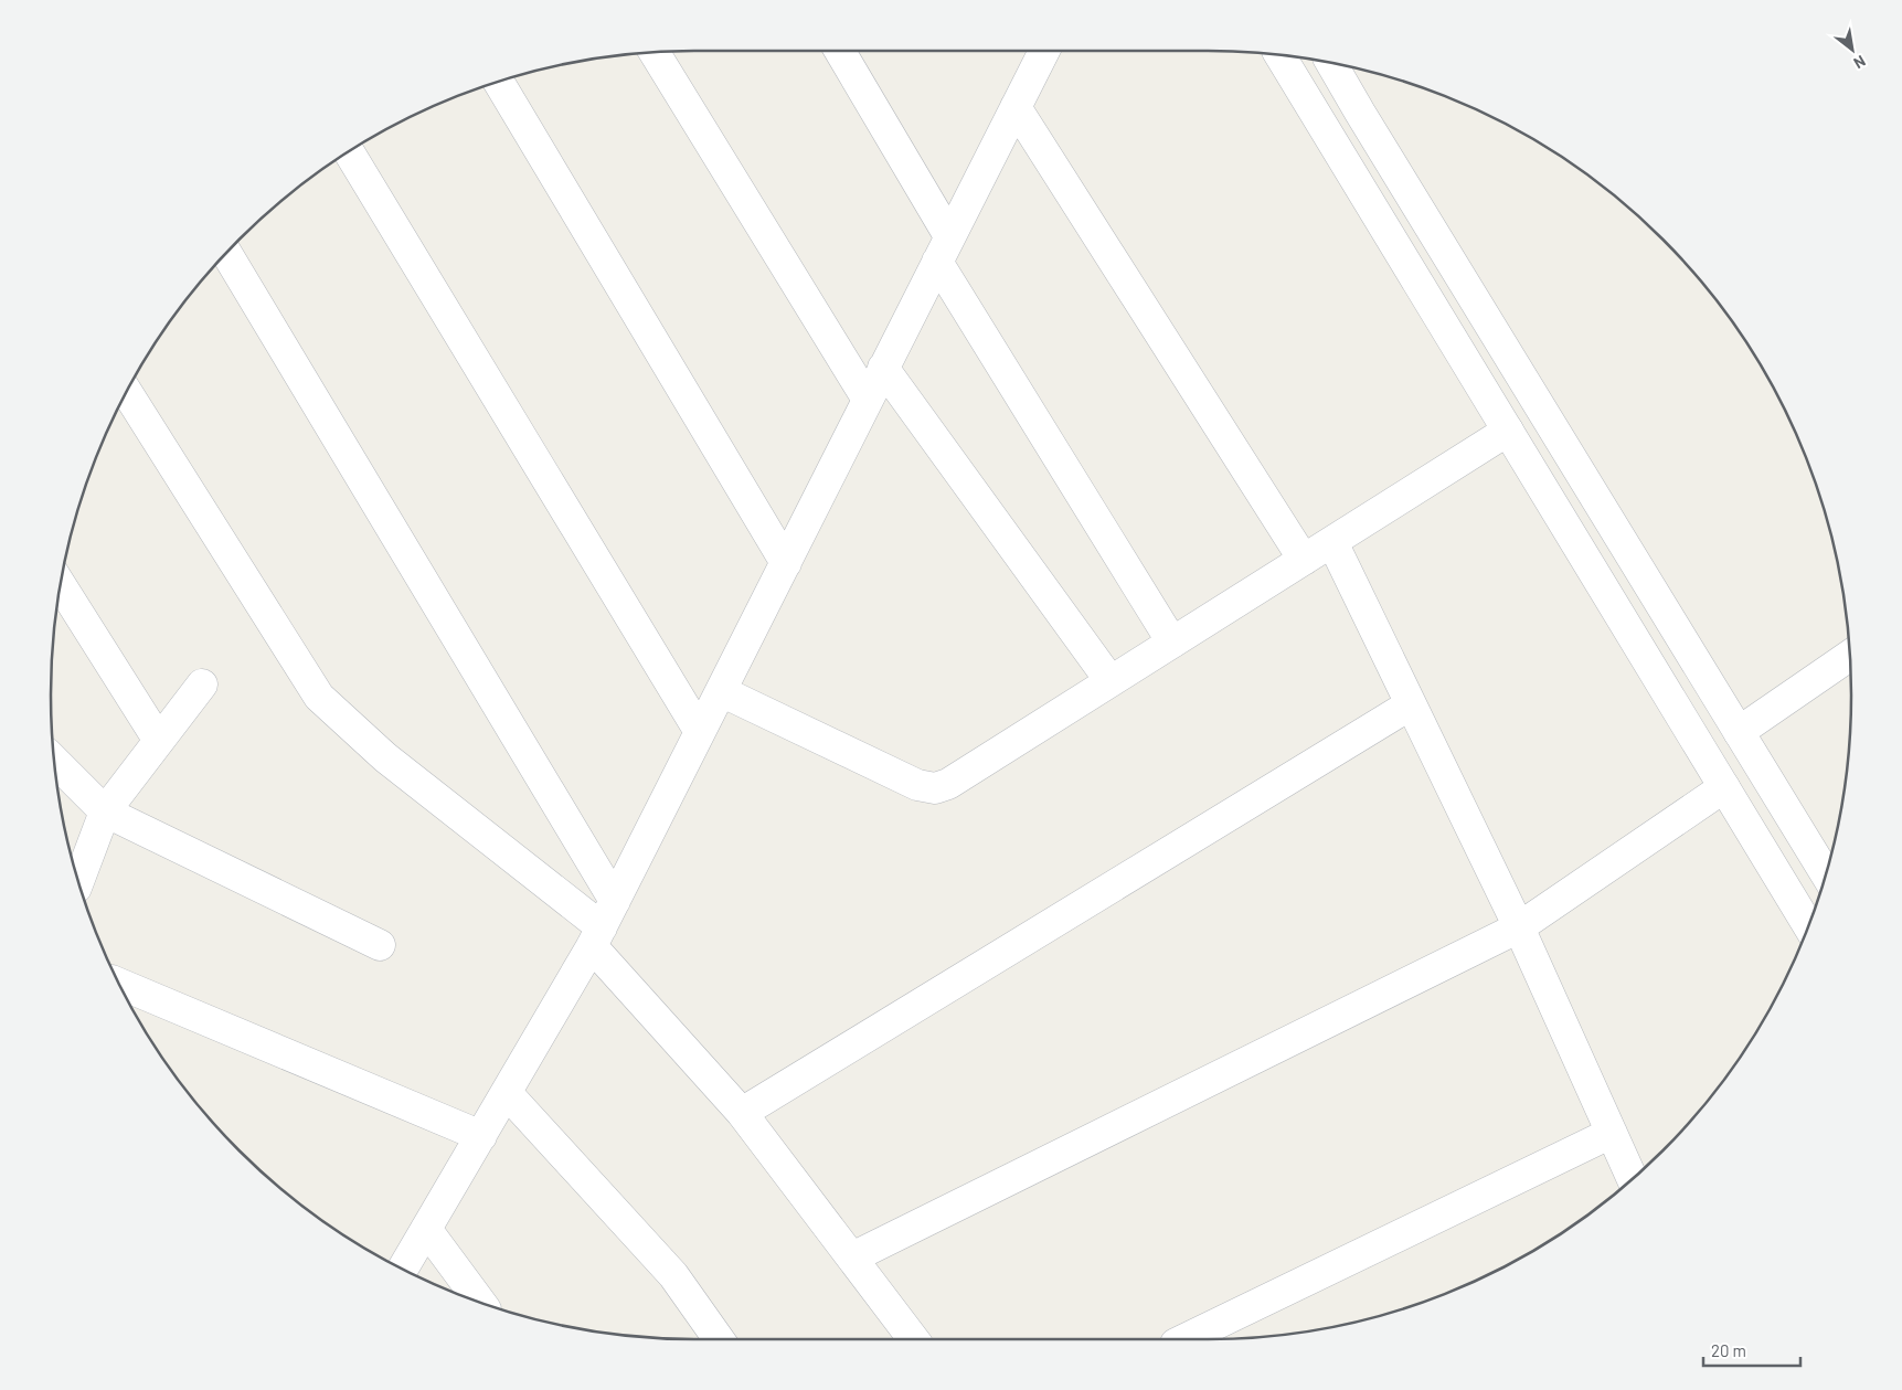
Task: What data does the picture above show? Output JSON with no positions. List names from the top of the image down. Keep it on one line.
{"scale_bar":"20 m","north":"bottom right"}
